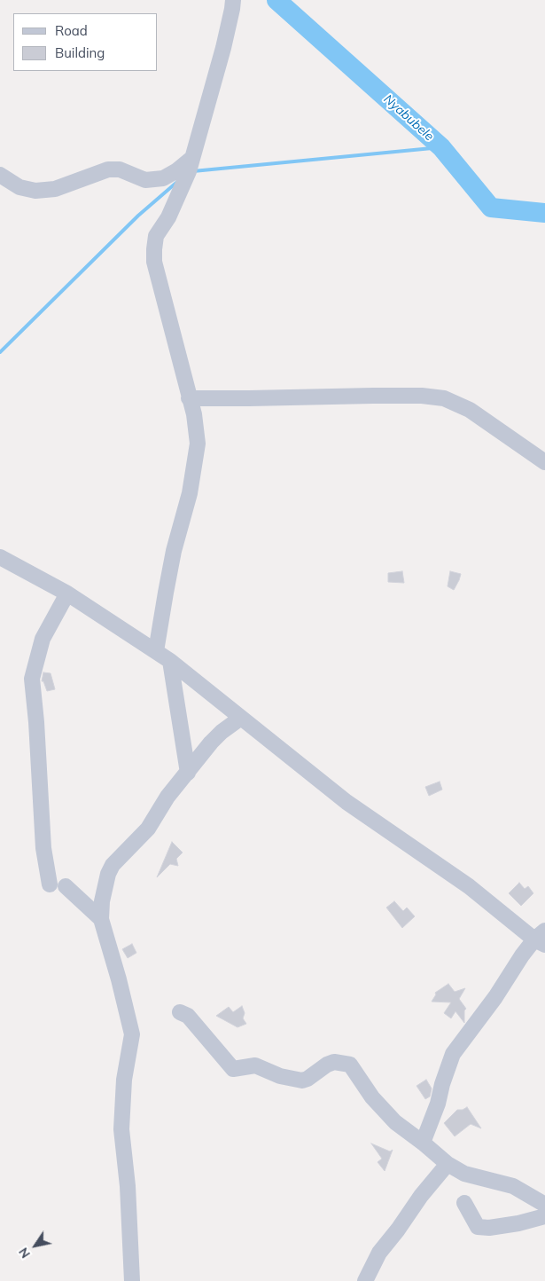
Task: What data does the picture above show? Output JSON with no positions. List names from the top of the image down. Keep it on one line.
{"water":["Nyabubele"],"legend":["Road","Building"],"north":"bottom left"}
